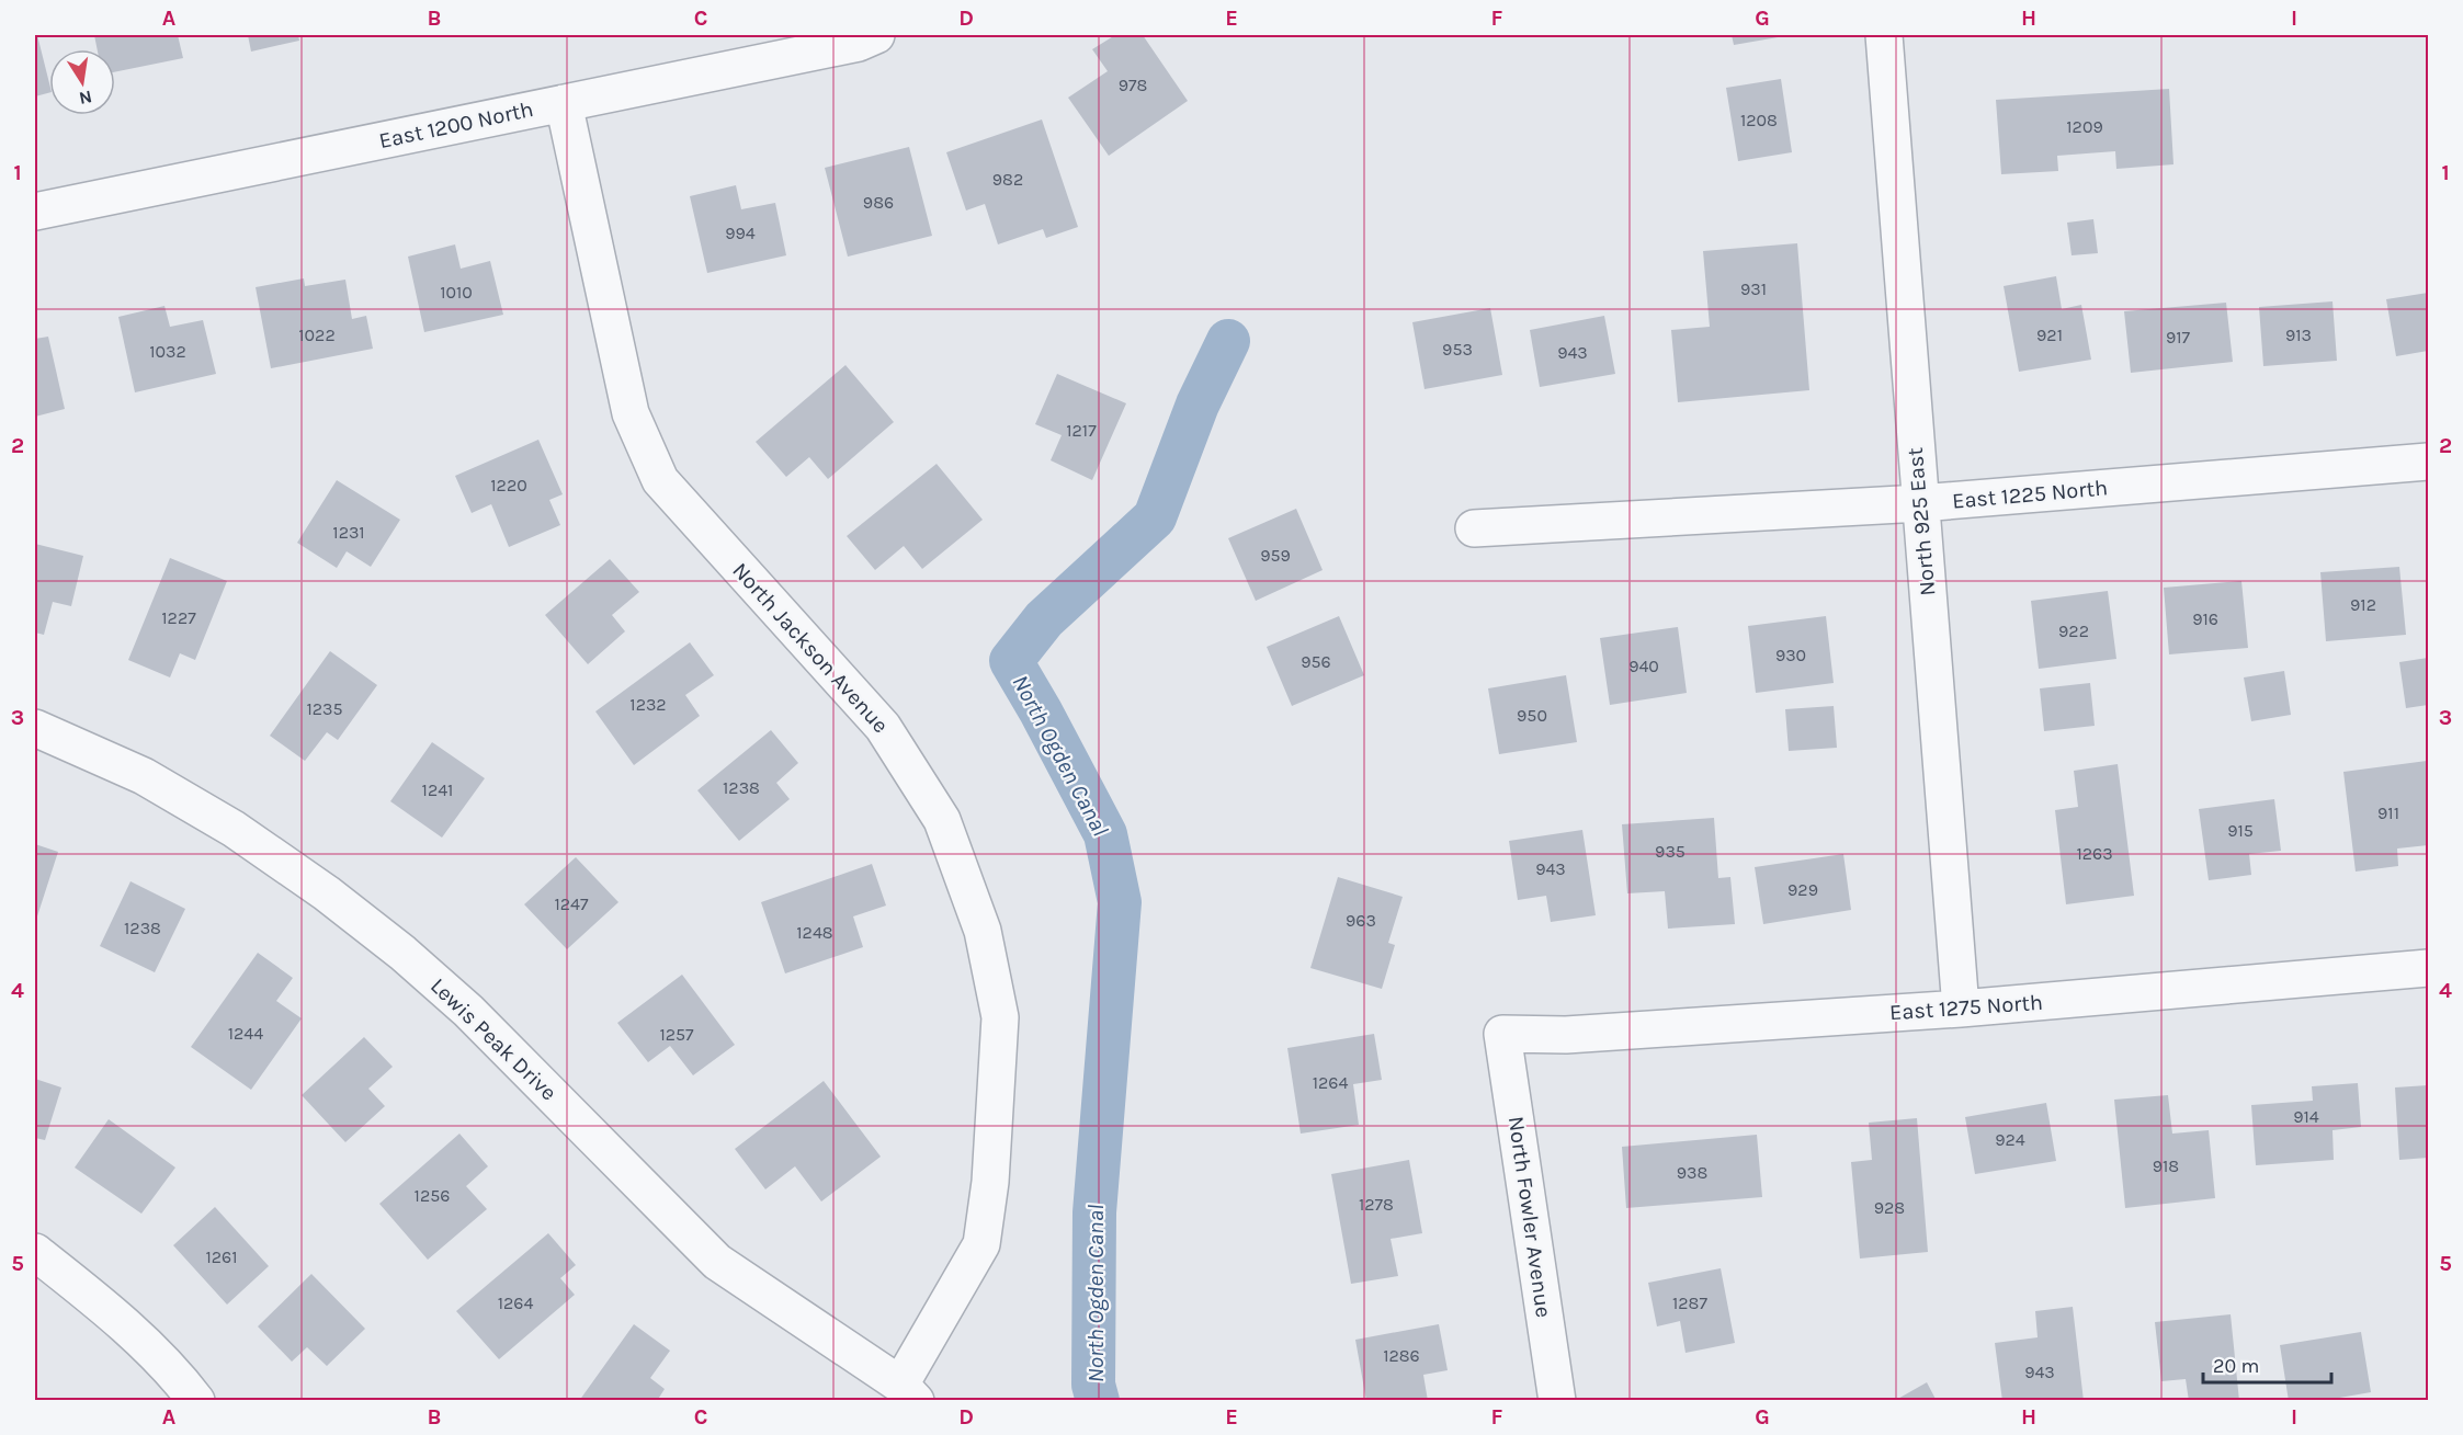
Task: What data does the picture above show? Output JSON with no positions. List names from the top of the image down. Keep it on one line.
{"streets":{"street":["East 1200 North","East 1225 North","North 925 East","North Jackson Avenue","East 1275 North","Lewis Peak Drive","North Fowler Avenue"]},"crossings":[["East 1200 North","North Jackson Avenue"],["East 1225 North","North 925 East"],["North 925 East","East 1275 North"],["North Jackson Avenue","Lewis Peak Drive"],["East 1275 North","North Fowler Avenue"]],"water":["North Ogden Canal"],"house_numbers":["978","1208","1209","982","986","994","931","1010","1022","921","913","917","953","1032","943","1217","1220","1231","959","912","1227","916","922","930","956","940","1232","1235","950","1238","1241","911","915","935","1263","943","929","1247","963","1238","1248","1244","1257","1264","914","924","918","938","1256","1278","928","1261","1264","1287","1286","943"],"scale_bar":"20 m","north":"bottom","grid":{"columns":["A","B","C","D","E","F","G","H","I"],"rows":["1","2","3","4","5"]}}
